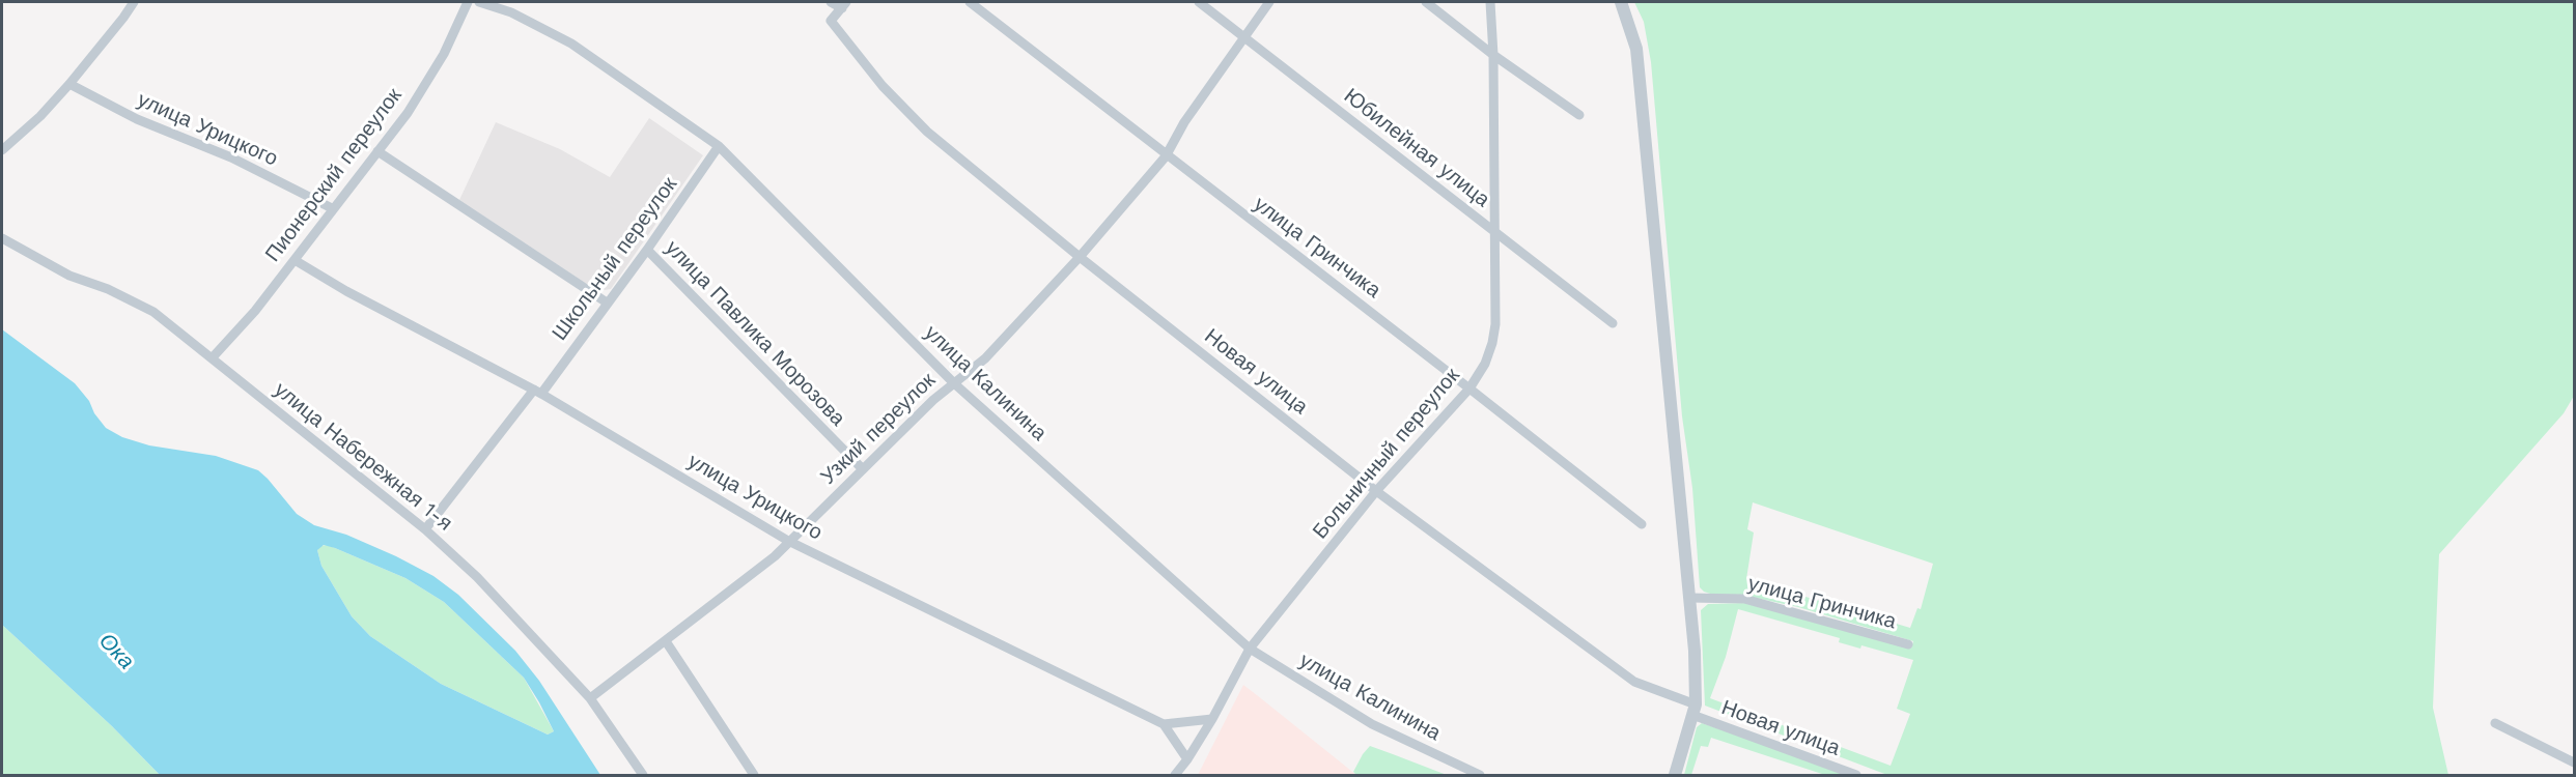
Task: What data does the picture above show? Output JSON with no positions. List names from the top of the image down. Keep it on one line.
{"streets":{"street":["улица Урицкого","Юбилейная улица","Пионерский переулок","улица Гринчика","Школьный переулок","улица Павлика Морозова","Новая улица","улица Калинина","Узкий переулок","Больничный переулок","улица Набережная 1-я"]},"crossings":[["улица Урицкого","Пионерский переулок"],["улица Урицкого","Школьный переулок"],["улица Урицкого","Узкий переулок"],["Юбилейная улица","Узкий переулок"],["Юбилейная улица","Больничный переулок"],["Пионерский переулок","улица Набережная 1-я"],["улица Гринчика","Узкий переулок"],["улица Гринчика","Больничный переулок"],["Школьный переулок","улица Павлика Морозова"],["Школьный переулок","улица Калинина"],["Школьный переулок","улица Набережная 1-я"],["улица Павлика Морозова","Узкий переулок"],["Новая улица","Узкий переулок"],["Новая улица","Больничный переулок"],["улица Калинина","Узкий переулок"],["улица Калинина","Больничный переулок"],["Узкий переулок","улица Набережная 1-я"]],"water":["Ока"]}
